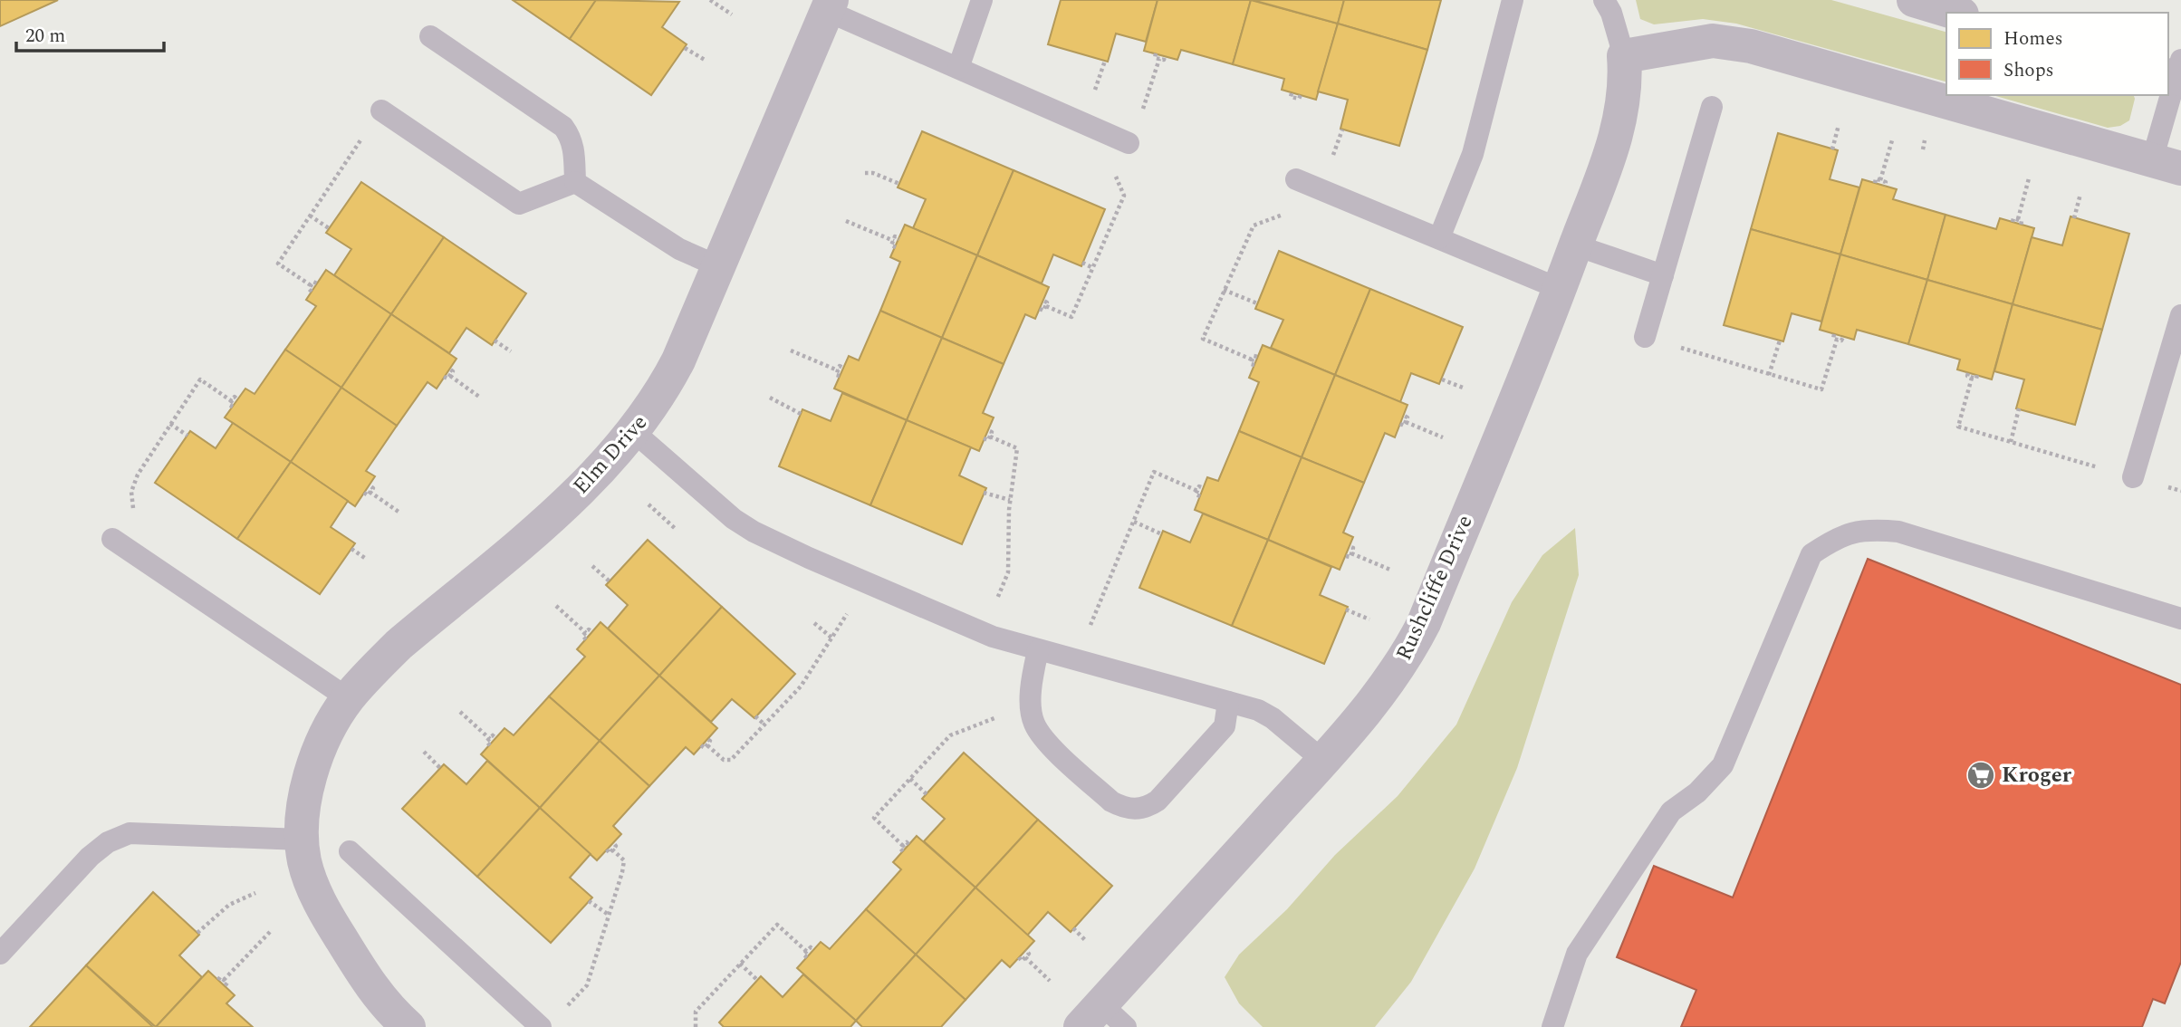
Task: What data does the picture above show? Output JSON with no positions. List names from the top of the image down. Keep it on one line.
{"streets":{"street":["Elm Drive","Rushcliffe Drive"]},"places":{"supermarket":["Kroger"]},"legend":["Homes","Shops"],"scale_bar":"20 m"}
